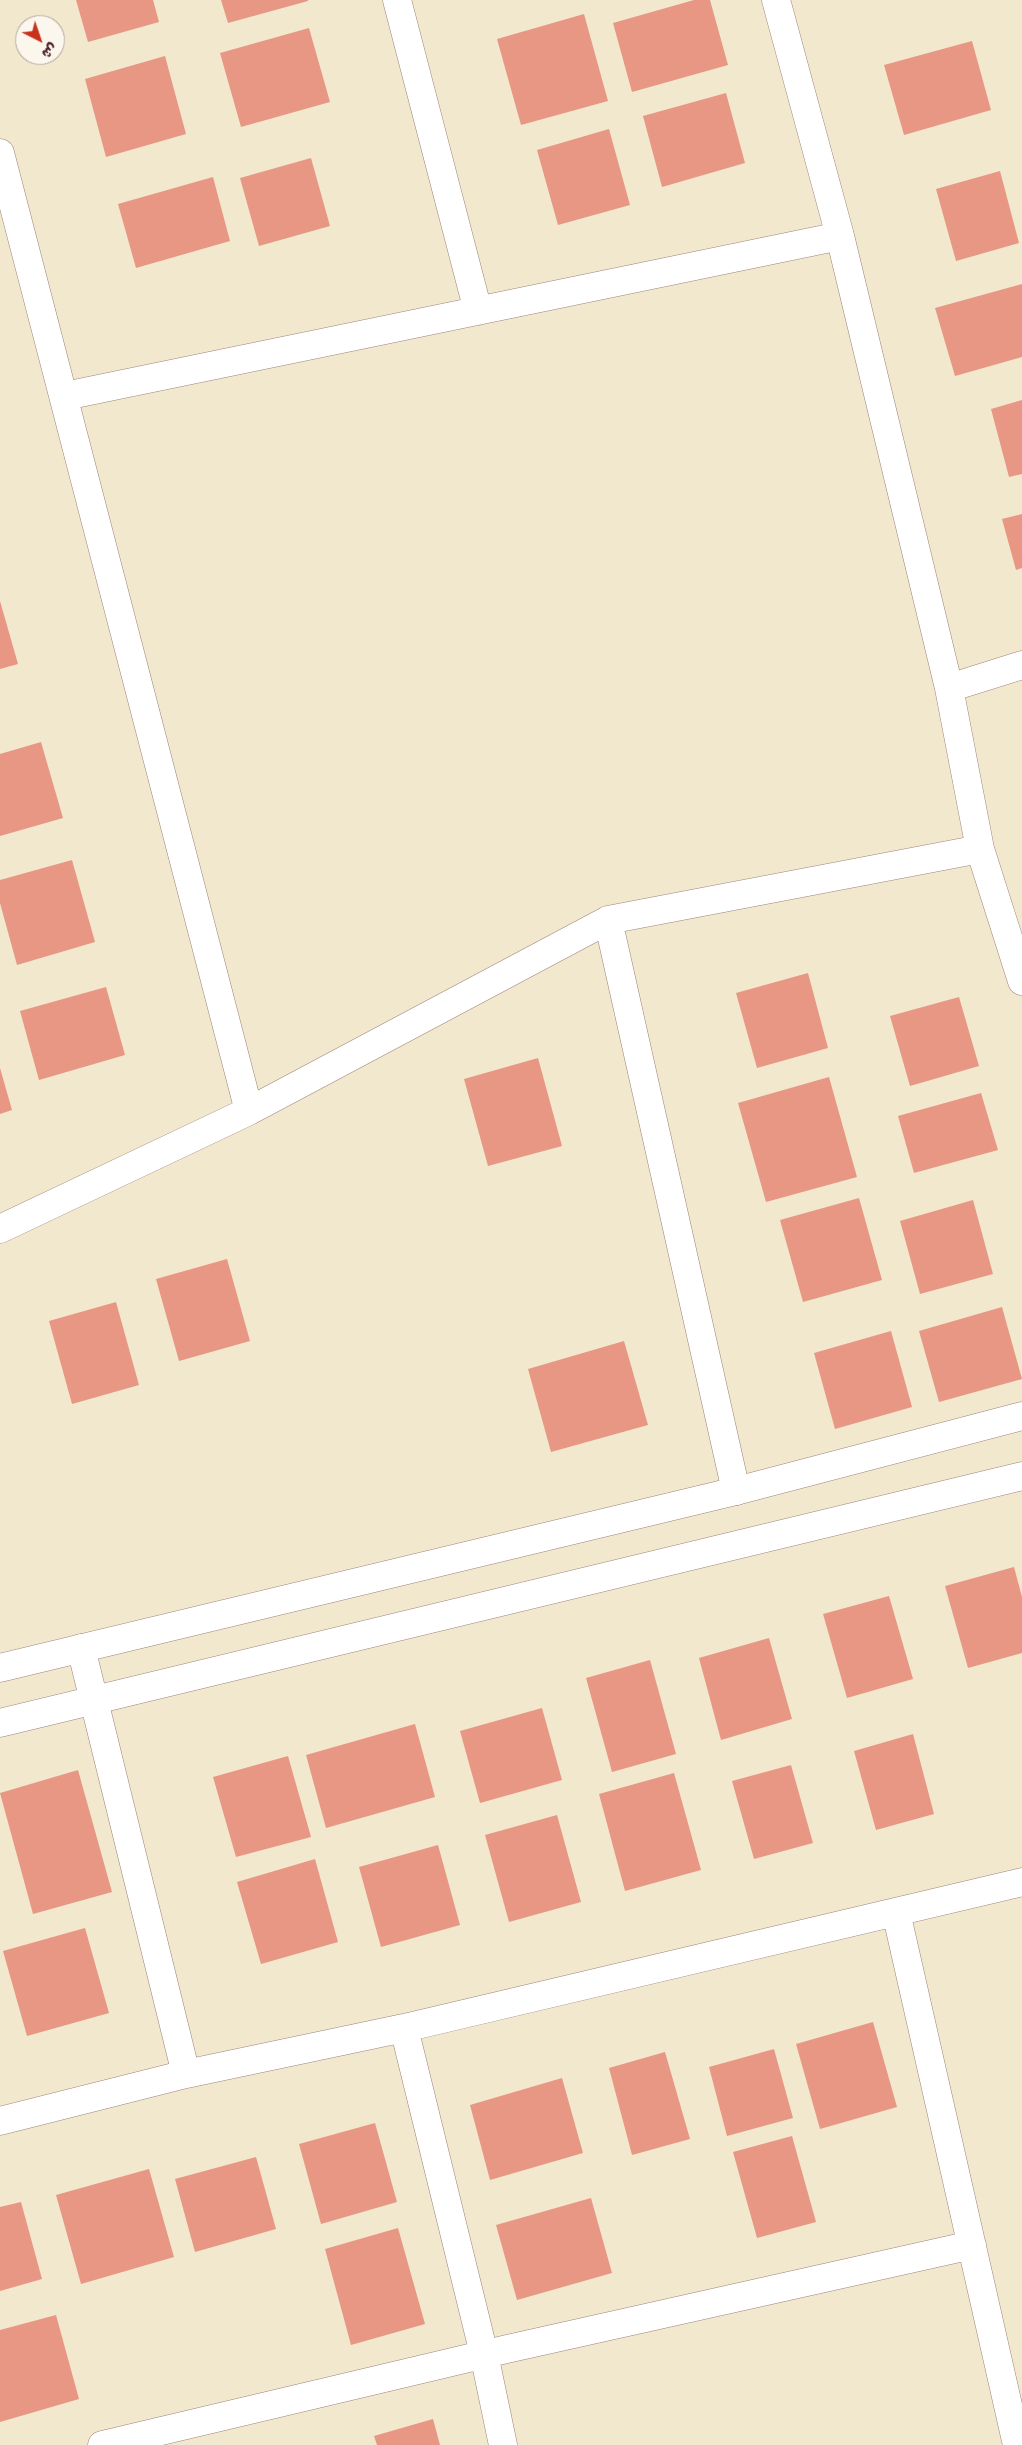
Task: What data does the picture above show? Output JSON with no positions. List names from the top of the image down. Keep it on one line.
{"north":"bottom right"}
